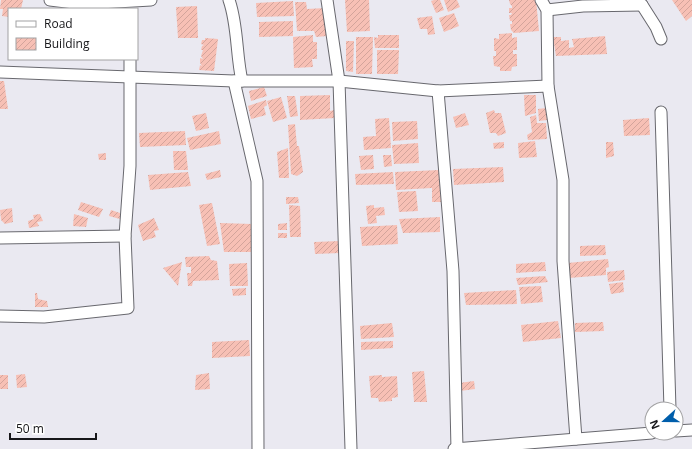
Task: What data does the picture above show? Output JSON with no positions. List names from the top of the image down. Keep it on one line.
{"legend":["Road","Building"],"scale_bar":"50 m","north":"left"}
